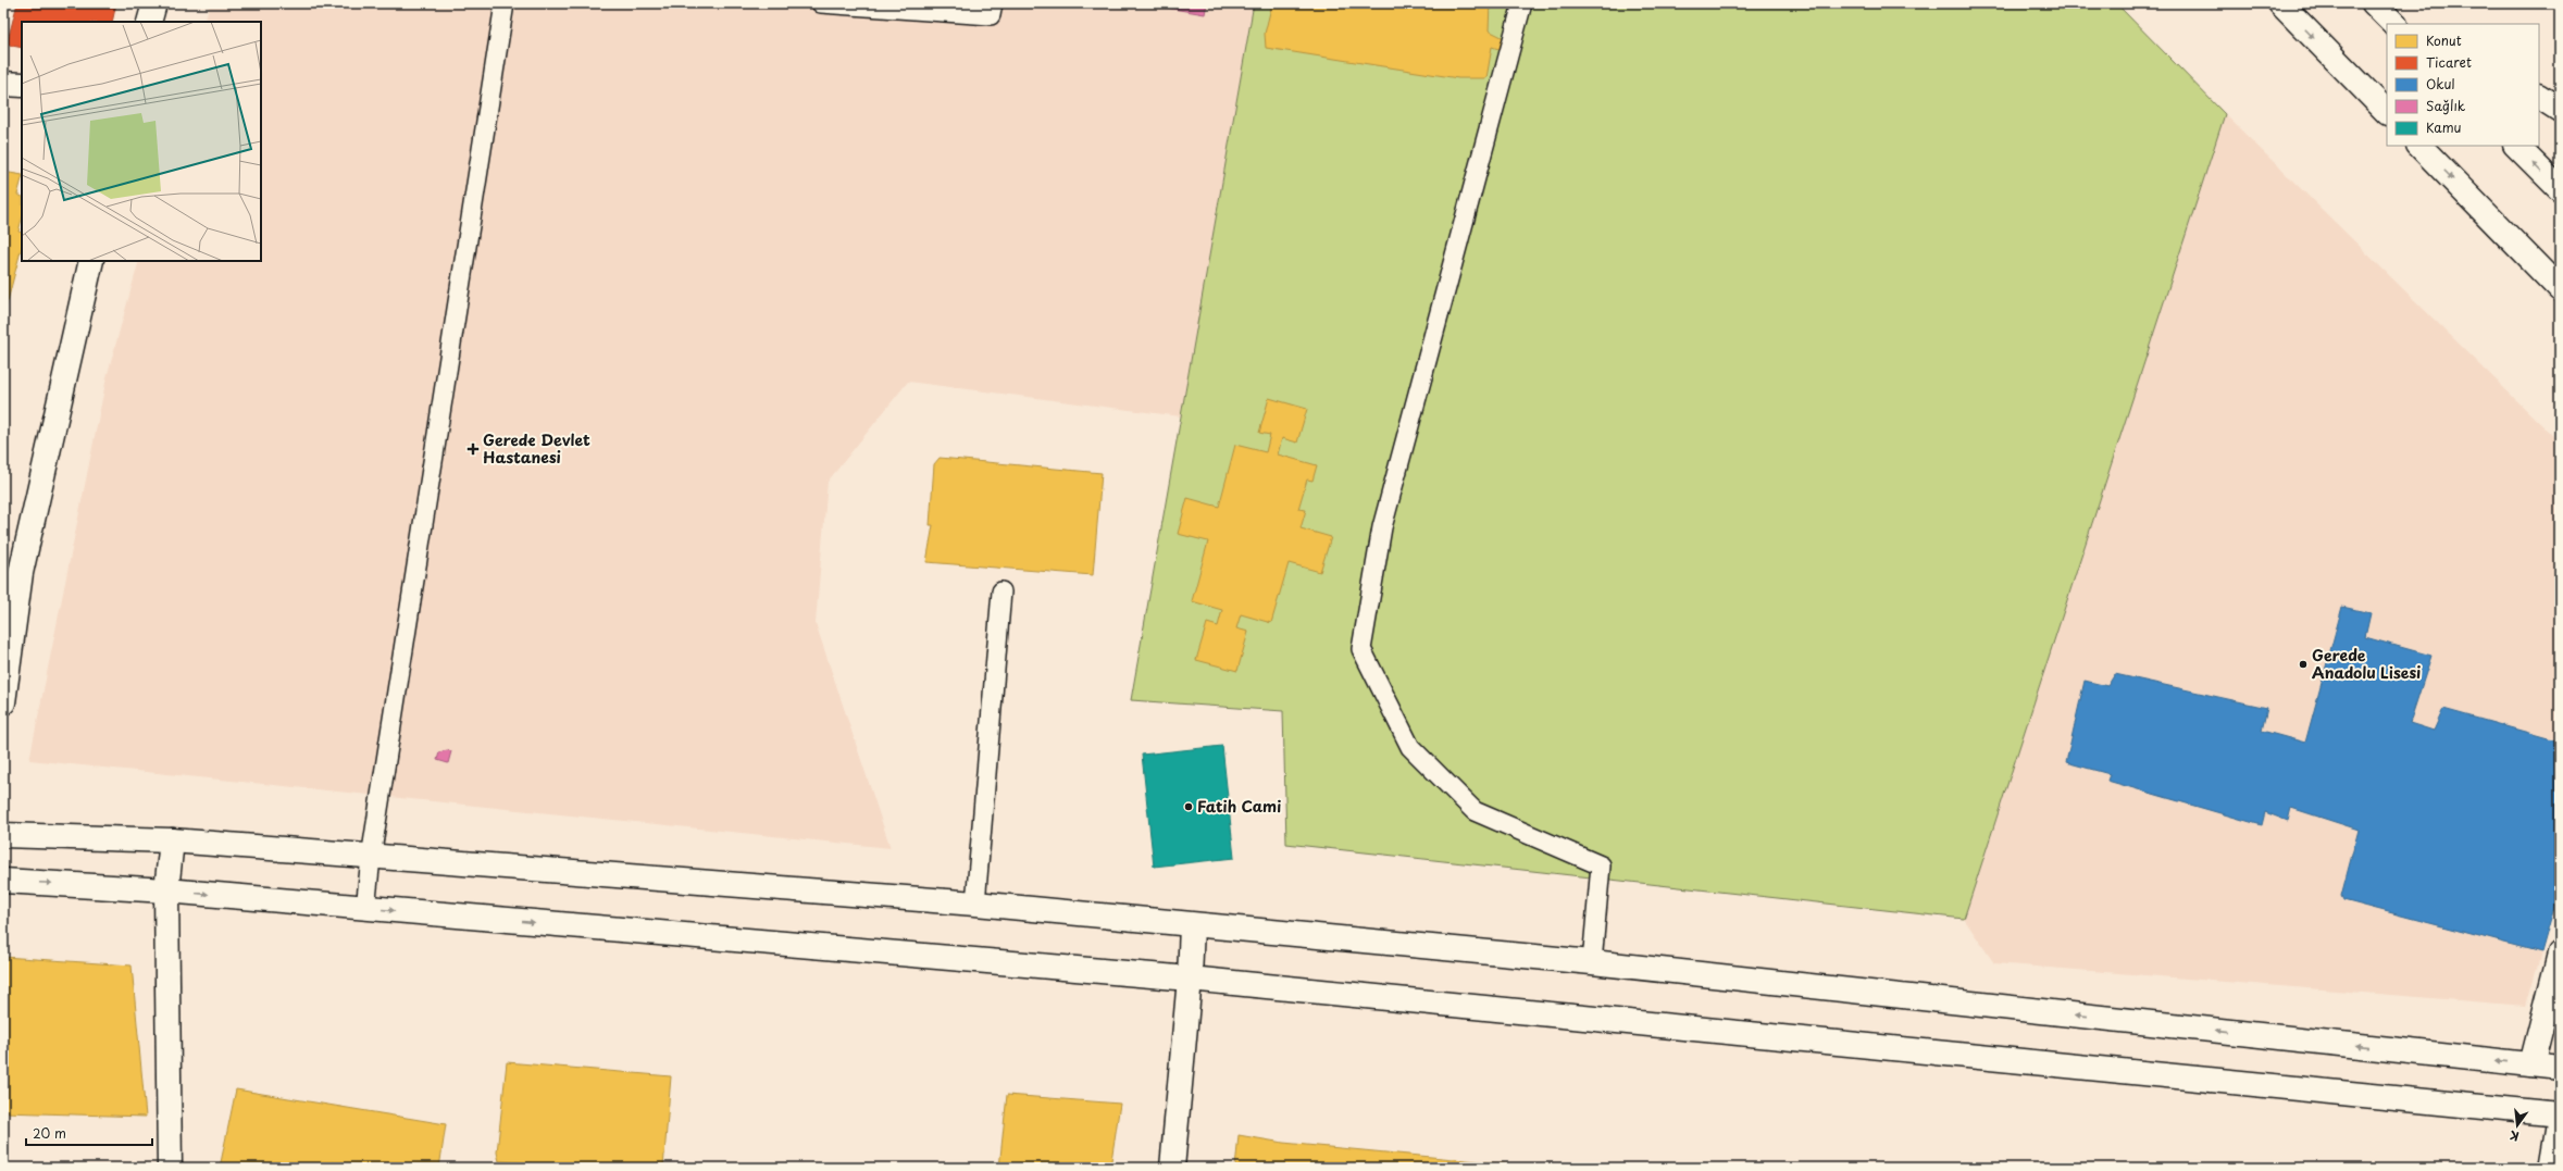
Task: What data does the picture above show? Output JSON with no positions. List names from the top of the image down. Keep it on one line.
{"places":{"health":["Gerede Devlet Hastanesi"],"other":["Gerede Anadolu Lisesi","Fatih Cami"]},"legend":["Konut","Ticaret","Okul","Sağlık","Kamu"],"scale_bar":"20 m","north":"bottom"}
